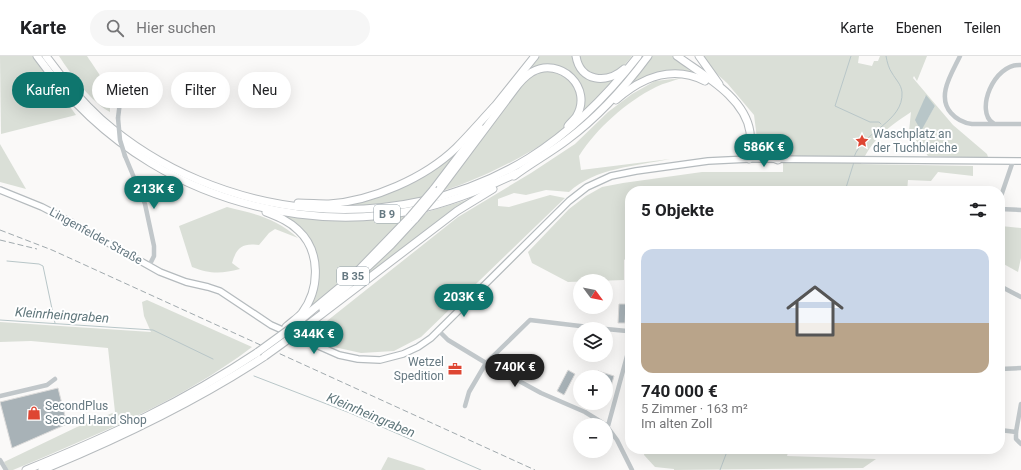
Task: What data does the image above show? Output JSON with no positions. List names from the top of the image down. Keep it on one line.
{"streets":{"highway":["B 9","B 35"],"main road":["Lingenfelder Straße"]},"water":["Kleinrheingraben"],"places":{"place":["Waschplatz an der Tuchbleiche"],"office":["Wetzel Spedition"],"shop":["SecondPlus Second Hand Shop"]},"north":"bottom right","page":{"header":"Karte","search":"Hier suchen","nav":["Karte","Ebenen","Teilen"],"chip":["Kaufen","Mieten","Filter","Neu"],"price":["586K €","213K €","203K €","344K €","740K €"],"heading":"5 Objekte","list":[{"name":"740 000 €","note":"5 Zimmer · 163 m² · Im alten Zoll"}],"map_buttons":["+","−"]}}
